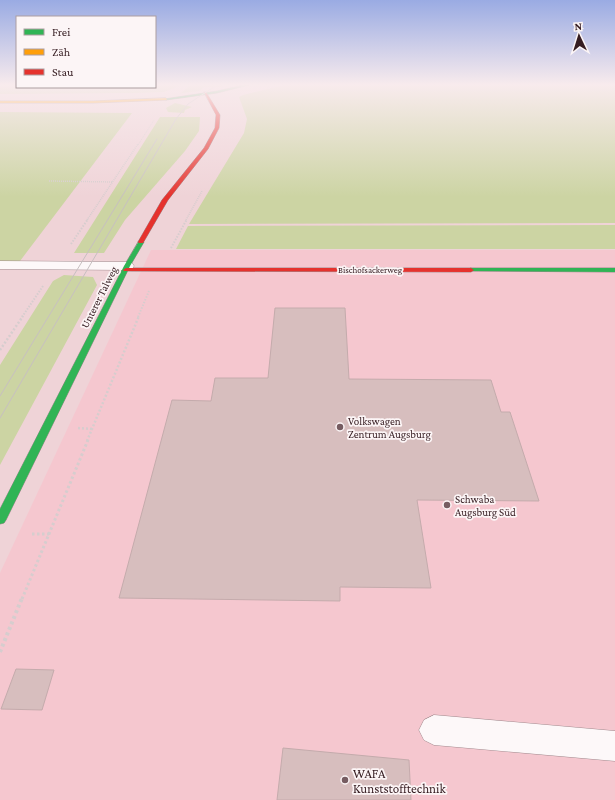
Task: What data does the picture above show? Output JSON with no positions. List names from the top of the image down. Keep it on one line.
{"streets":{"street":["Bischofsackerweg","Unterer Talweg"]},"crossings":[["Bischofsackerweg","Unterer Talweg"]],"places":["Volkswagen Zentrum Augsburg","Schwaba Augsburg Süd","WAFA Kunststofftechnik"],"legend":["Frei","Zäh","Stau"],"north":"top"}
